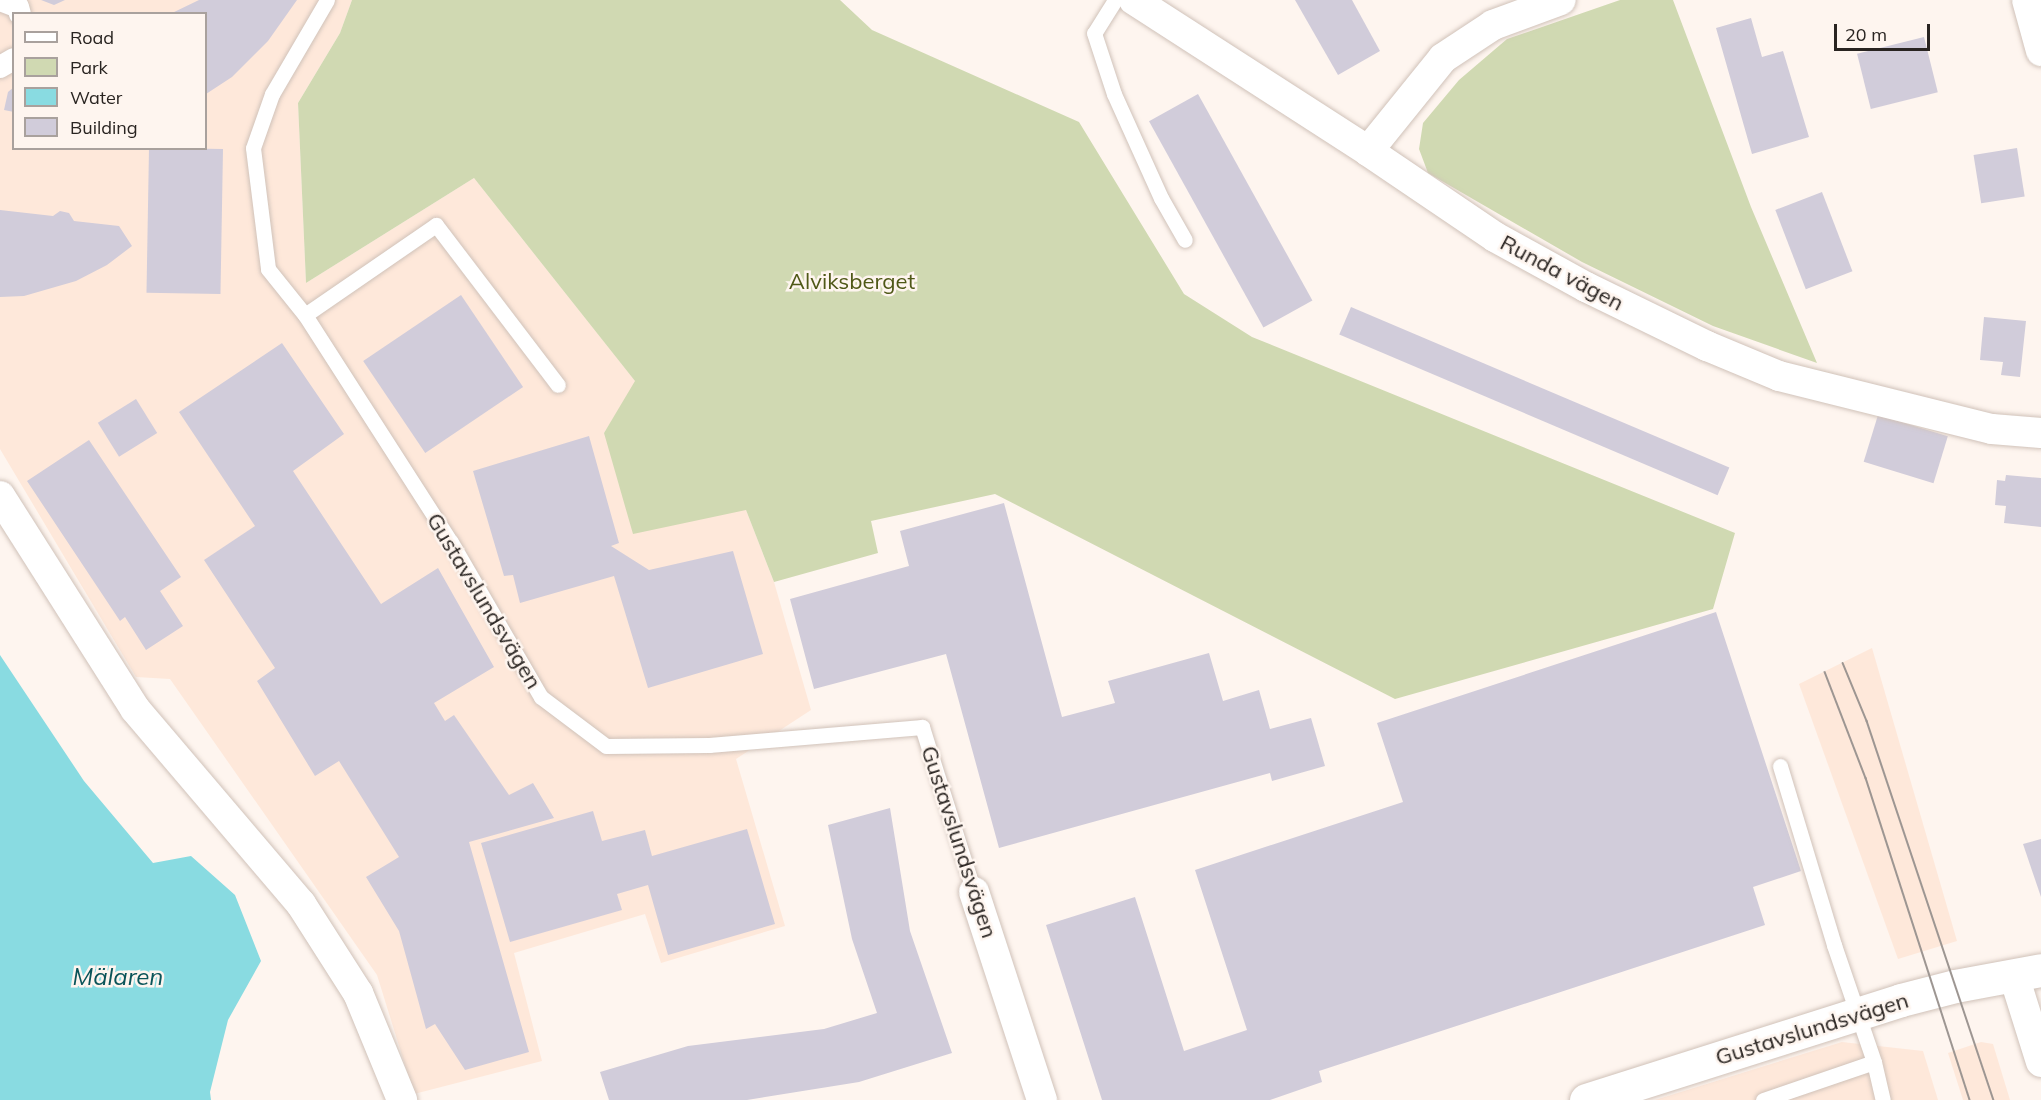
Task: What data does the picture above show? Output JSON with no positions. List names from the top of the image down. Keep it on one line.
{"streets":{"street":["Runda vägen","Gustavslundsvägen"]},"water":["Mälaren"],"parks":["Alviksberget"],"legend":["Road","Park","Water","Building"],"scale_bar":"20 m"}
